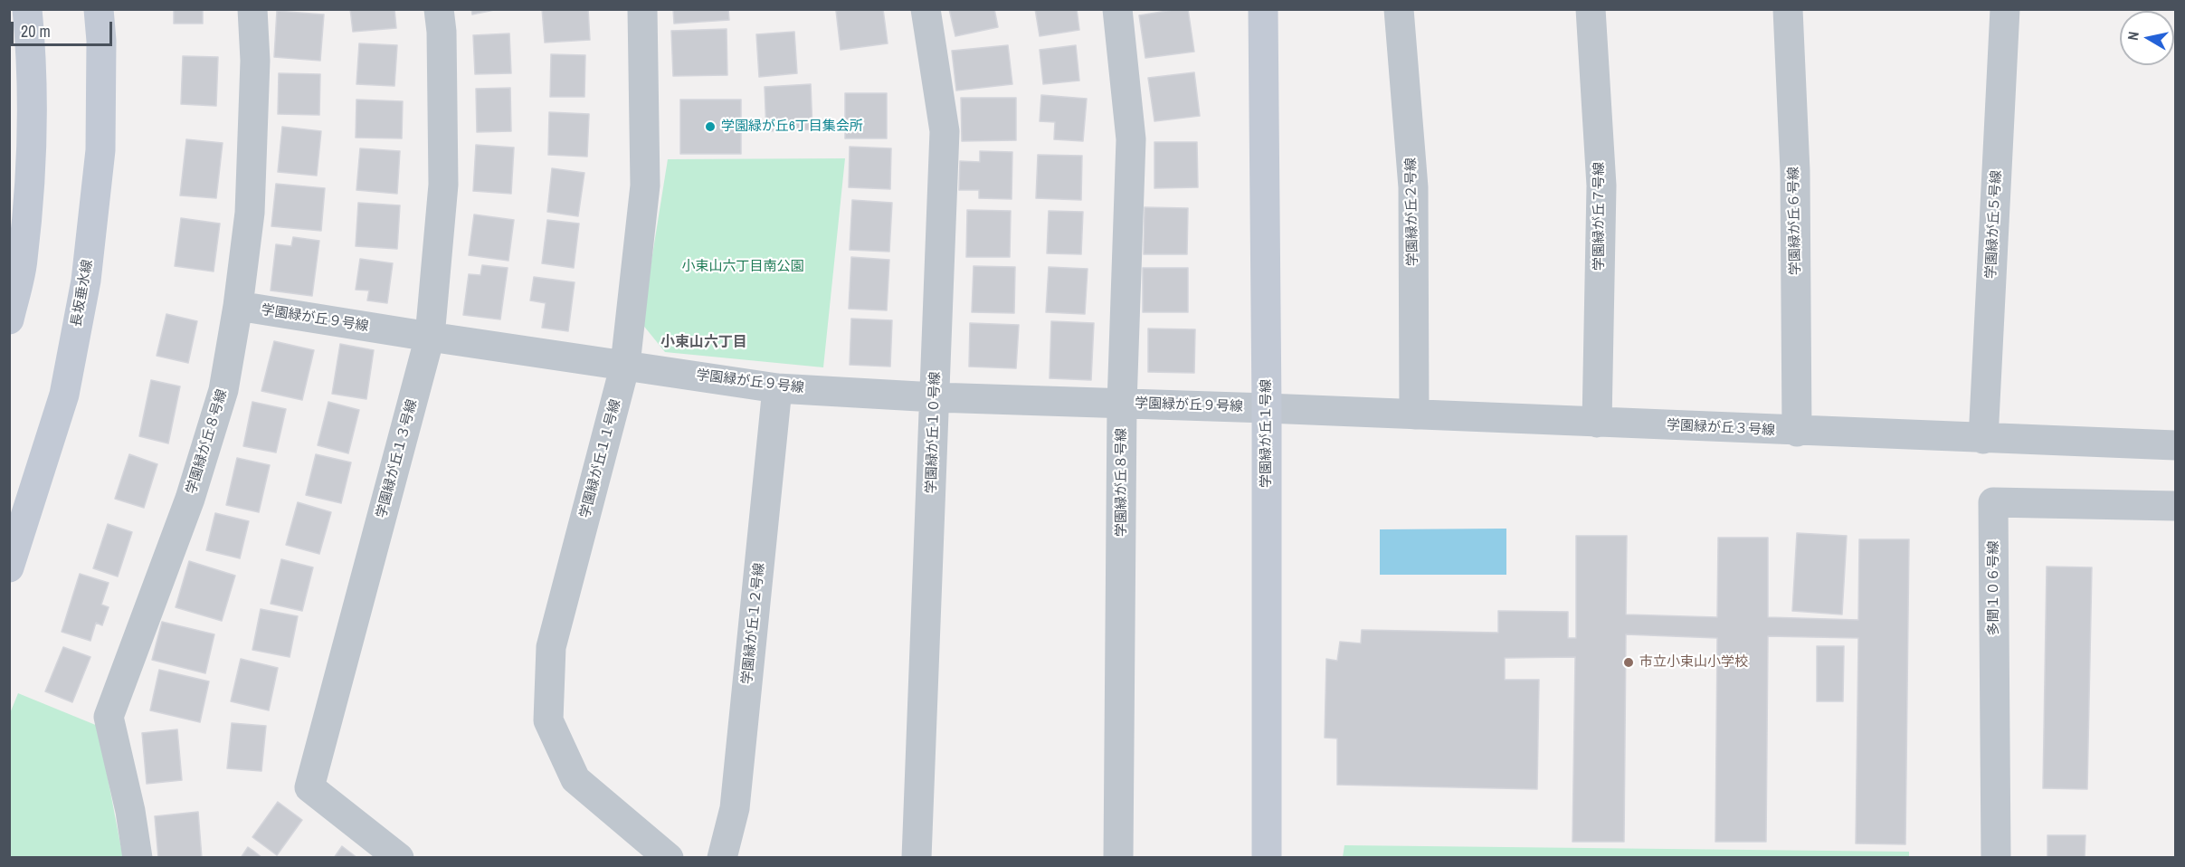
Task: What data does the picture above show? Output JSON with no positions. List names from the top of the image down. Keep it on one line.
{"streets":{"main road":["長坂垂水線","学園緑が丘１号線"],"street":["学園緑が丘２号線","学園緑が丘７号線","学園緑が丘６号線","学園緑が丘５号線","学園緑が丘９号線","学園緑が丘３号線","学園緑が丘１０号線","学園緑が丘８号線","学園緑が丘１３号線","学園緑が丘１１号線","多聞１０６号線","学園緑が丘１２号線"]},"crossings":[["学園緑が丘２号線","学園緑が丘３号線"],["学園緑が丘７号線","学園緑が丘３号線"],["学園緑が丘６号線","学園緑が丘３号線"],["学園緑が丘５号線","学園緑が丘３号線"],["学園緑が丘９号線","学園緑が丘３号線"],["学園緑が丘９号線","学園緑が丘１０号線"],["学園緑が丘９号線","学園緑が丘１号線"],["学園緑が丘９号線","学園緑が丘８号線"],["学園緑が丘９号線","学園緑が丘１３号線"],["学園緑が丘９号線","学園緑が丘１１号線"],["学園緑が丘９号線","学園緑が丘１２号線"],["学園緑が丘３号線","学園緑が丘１号線"]],"districts":["小束山六丁目"],"parks":["小束山六丁目南公園"],"places":["学園緑が丘6丁目集会所","市立小束山小学校"],"scale_bar":"20 m","north":"left"}
